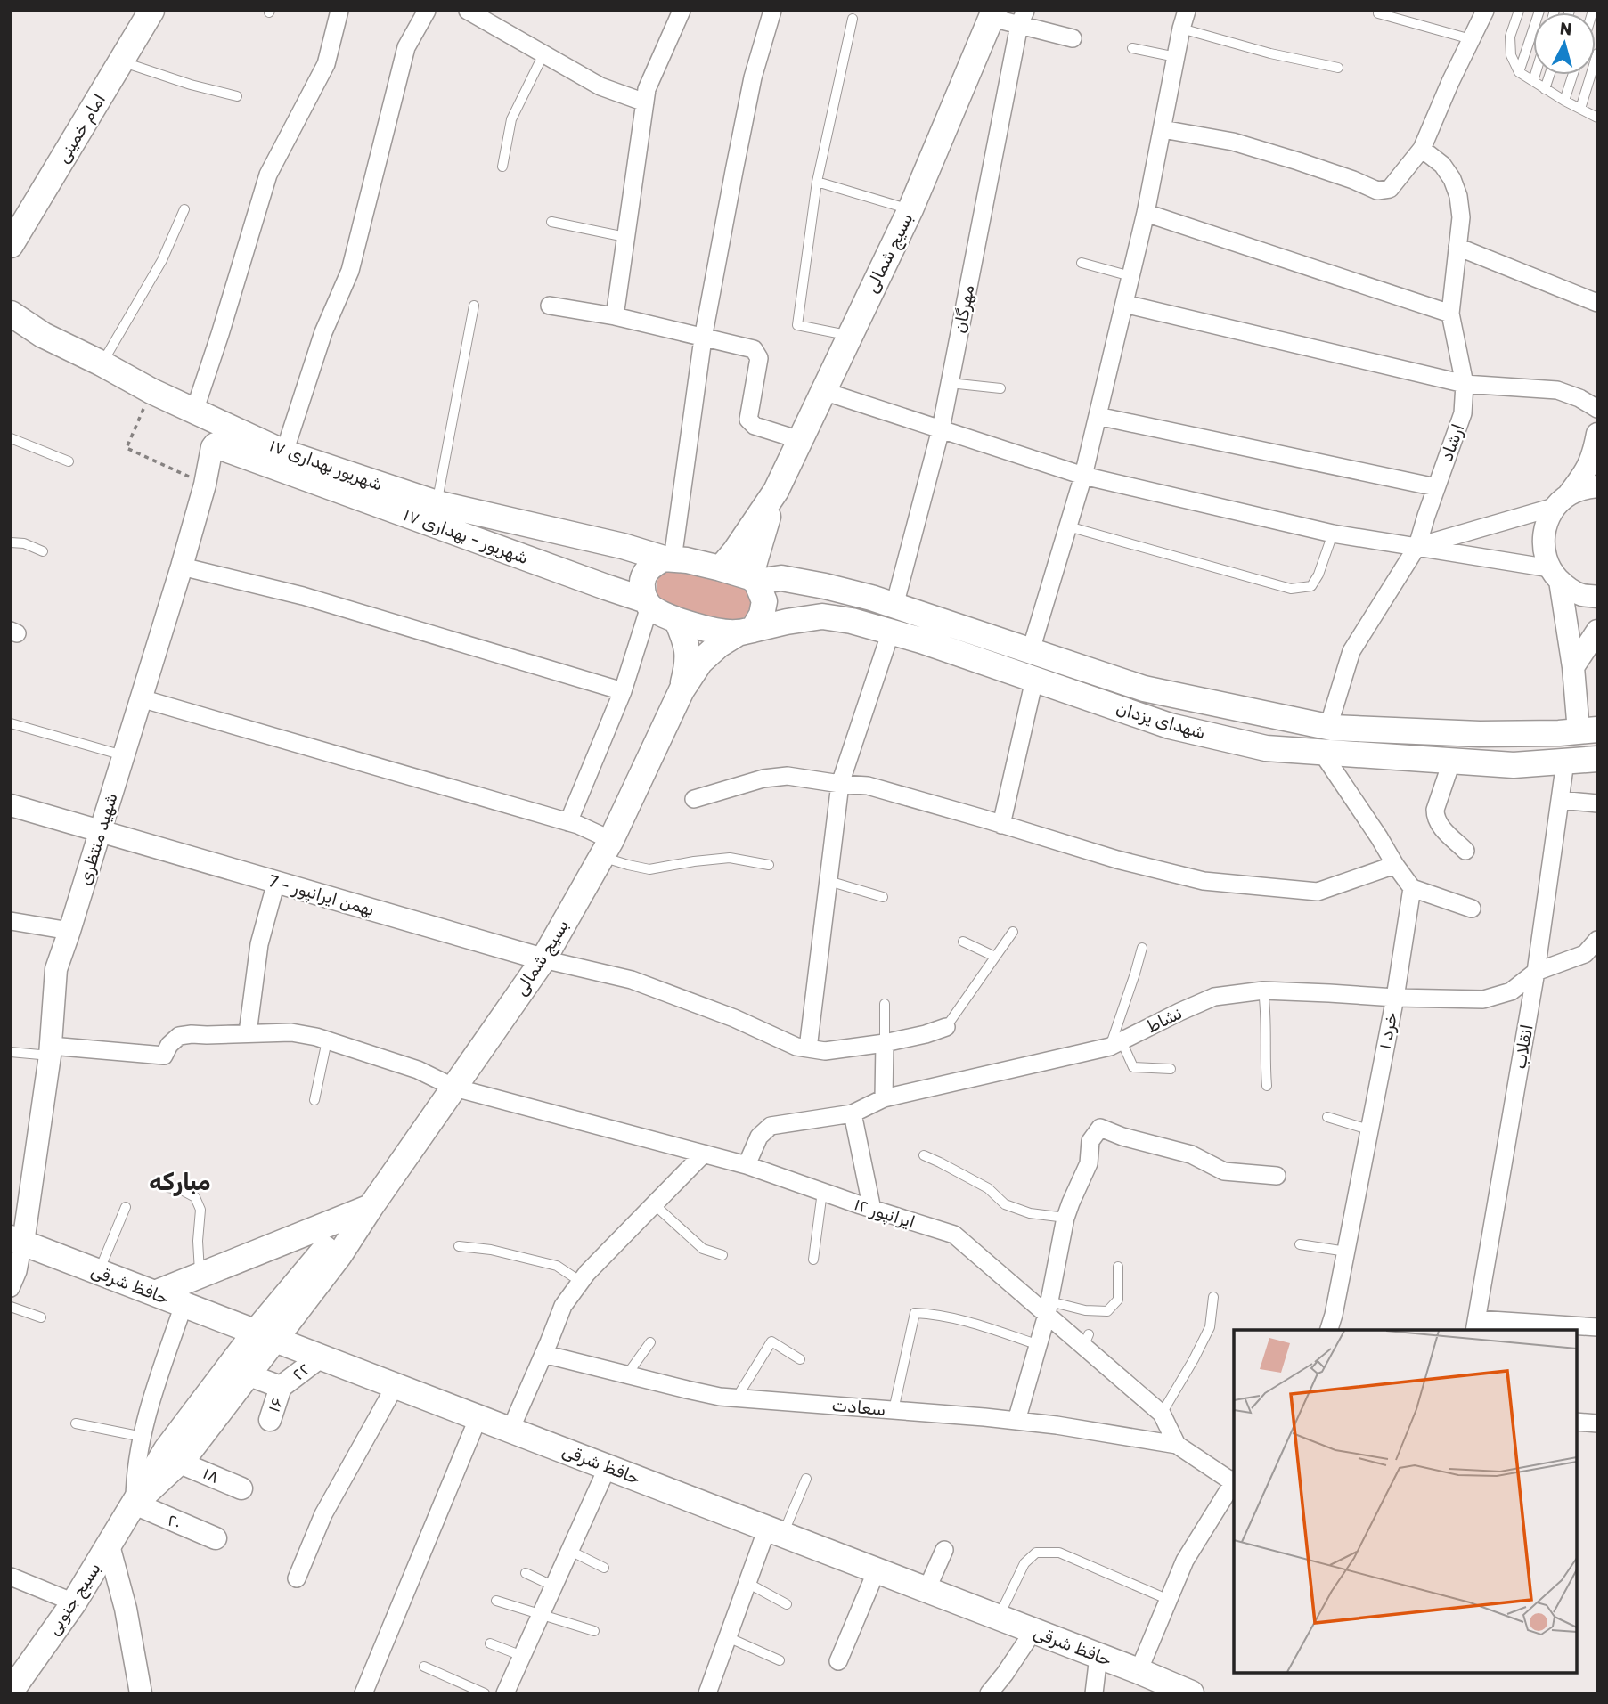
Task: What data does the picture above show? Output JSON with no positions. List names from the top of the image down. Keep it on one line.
{"streets":{"main road":["امام خمینی","بسیج شمالی","۱۷ شهریور بهداری","۱۷ شهریور - بهداری","شهدای یزدان","حافظ شرقی","بسیج جنوبی"],"street":["مهرگان","ارشاد","شهید منتظری","بهمن ایرانپور - 7","نشاط","خرد ۱","انقلاب","ایرانپور ۱۲","۲۲","۱۶","سعادت","۱۸","۲۰"]},"crossings":[["بسیج شمالی","۱۷ شهریور بهداری"],["بسیج شمالی","۱۷ شهریور - بهداری"],["بسیج شمالی","شهدای یزدان"],["بسیج شمالی","بهمن ایرانپور - 7"],["بسیج شمالی","ایرانپور ۱۲"],["بسیج شمالی","حافظ شرقی"],["بسیج شمالی","بسیج جنوبی"],["مهرگان","شهدای یزدان"],["ارشاد","شهدای یزدان"],["۱۷ شهریور بهداری","شهدای یزدان"],["۱۷ شهریور - بهداری","شهدای یزدان"],["۱۷ شهریور - بهداری","شهید منتظری"],["شهدای یزدان","انقلاب"],["شهید منتظری","بهمن ایرانپور - 7"],["شهید منتظری","ایرانپور ۱۲"],["شهید منتظری","حافظ شرقی"],["نشاط","خرد ۱"],["نشاط","انقلاب"],["نشاط","ایرانپور ۱۲"],["ایرانپور ۱۲","سعادت"],["حافظ شرقی","۲۲"],["حافظ شرقی","بسیج جنوبی"],["۲۲","۱۶"],["۱۶","بسیج جنوبی"],["۱۸","بسیج جنوبی"],["۲۰","بسیج جنوبی"]],"districts":["مبارکه"],"north":"top"}
